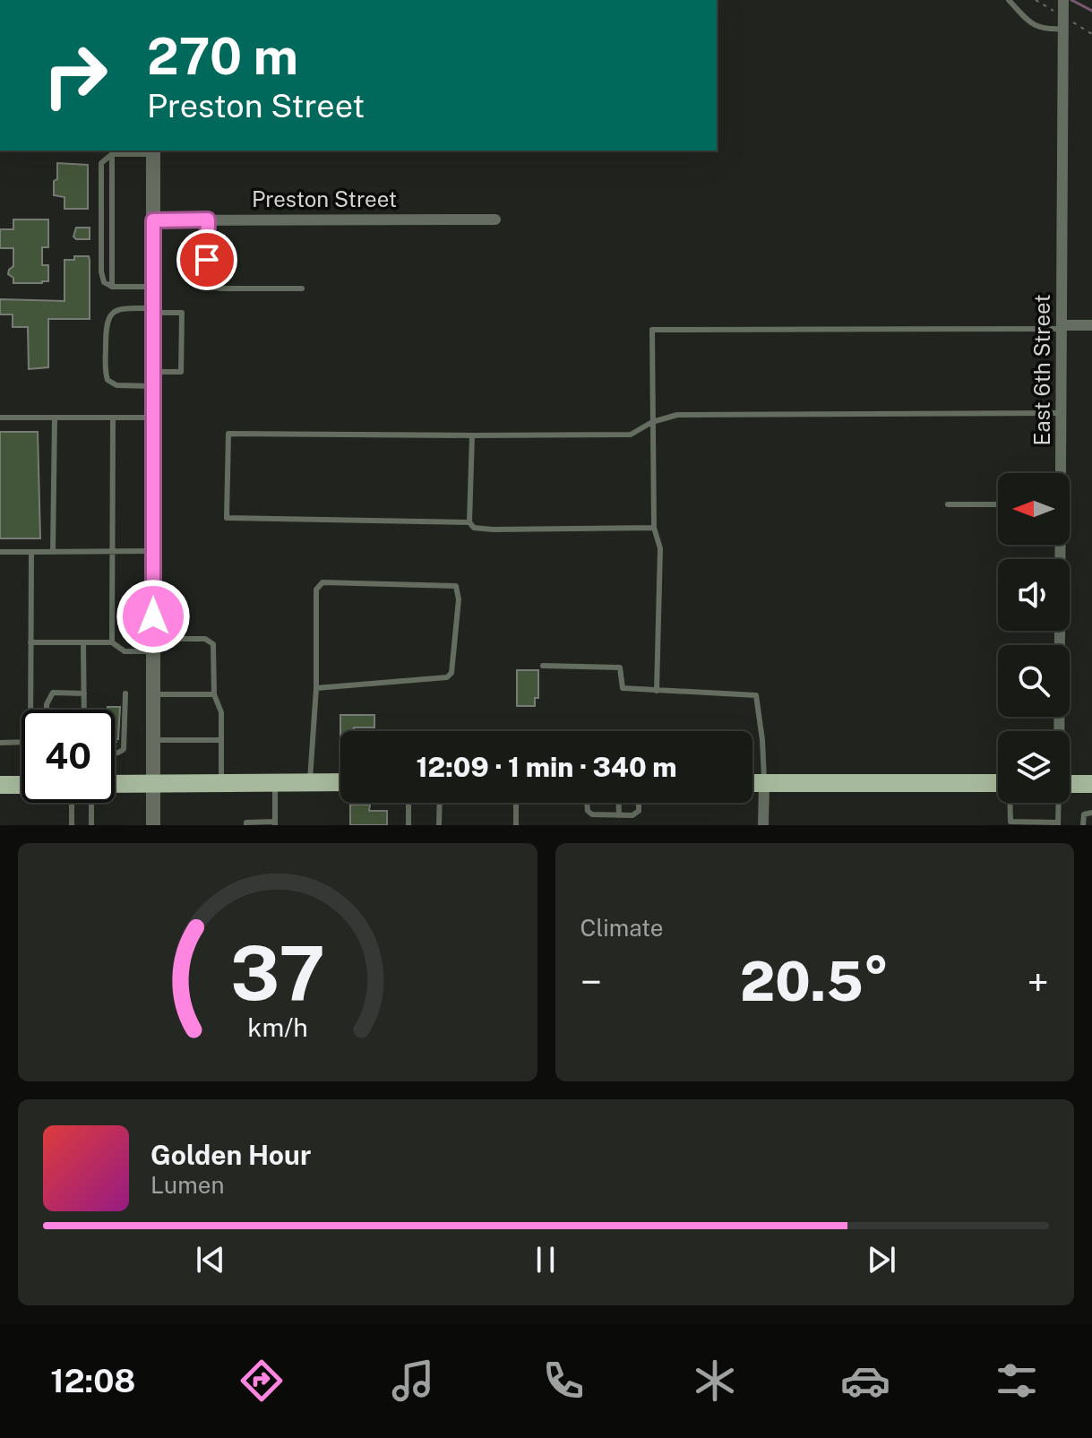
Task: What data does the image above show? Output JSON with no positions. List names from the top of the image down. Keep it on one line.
{"streets":{"street":["Preston Street","East 6th Street"]},"north":"left","page":{"turn":["270 m","Preston Street"],"limit":"40","trip":"12:09 · 1 min · 340 m","tile":"Climate","heat":["−","20.5°","+"],"song":["Golden Hour","Lumen"],"tabs":"12:08","gauge":["37","km/h"]}}
